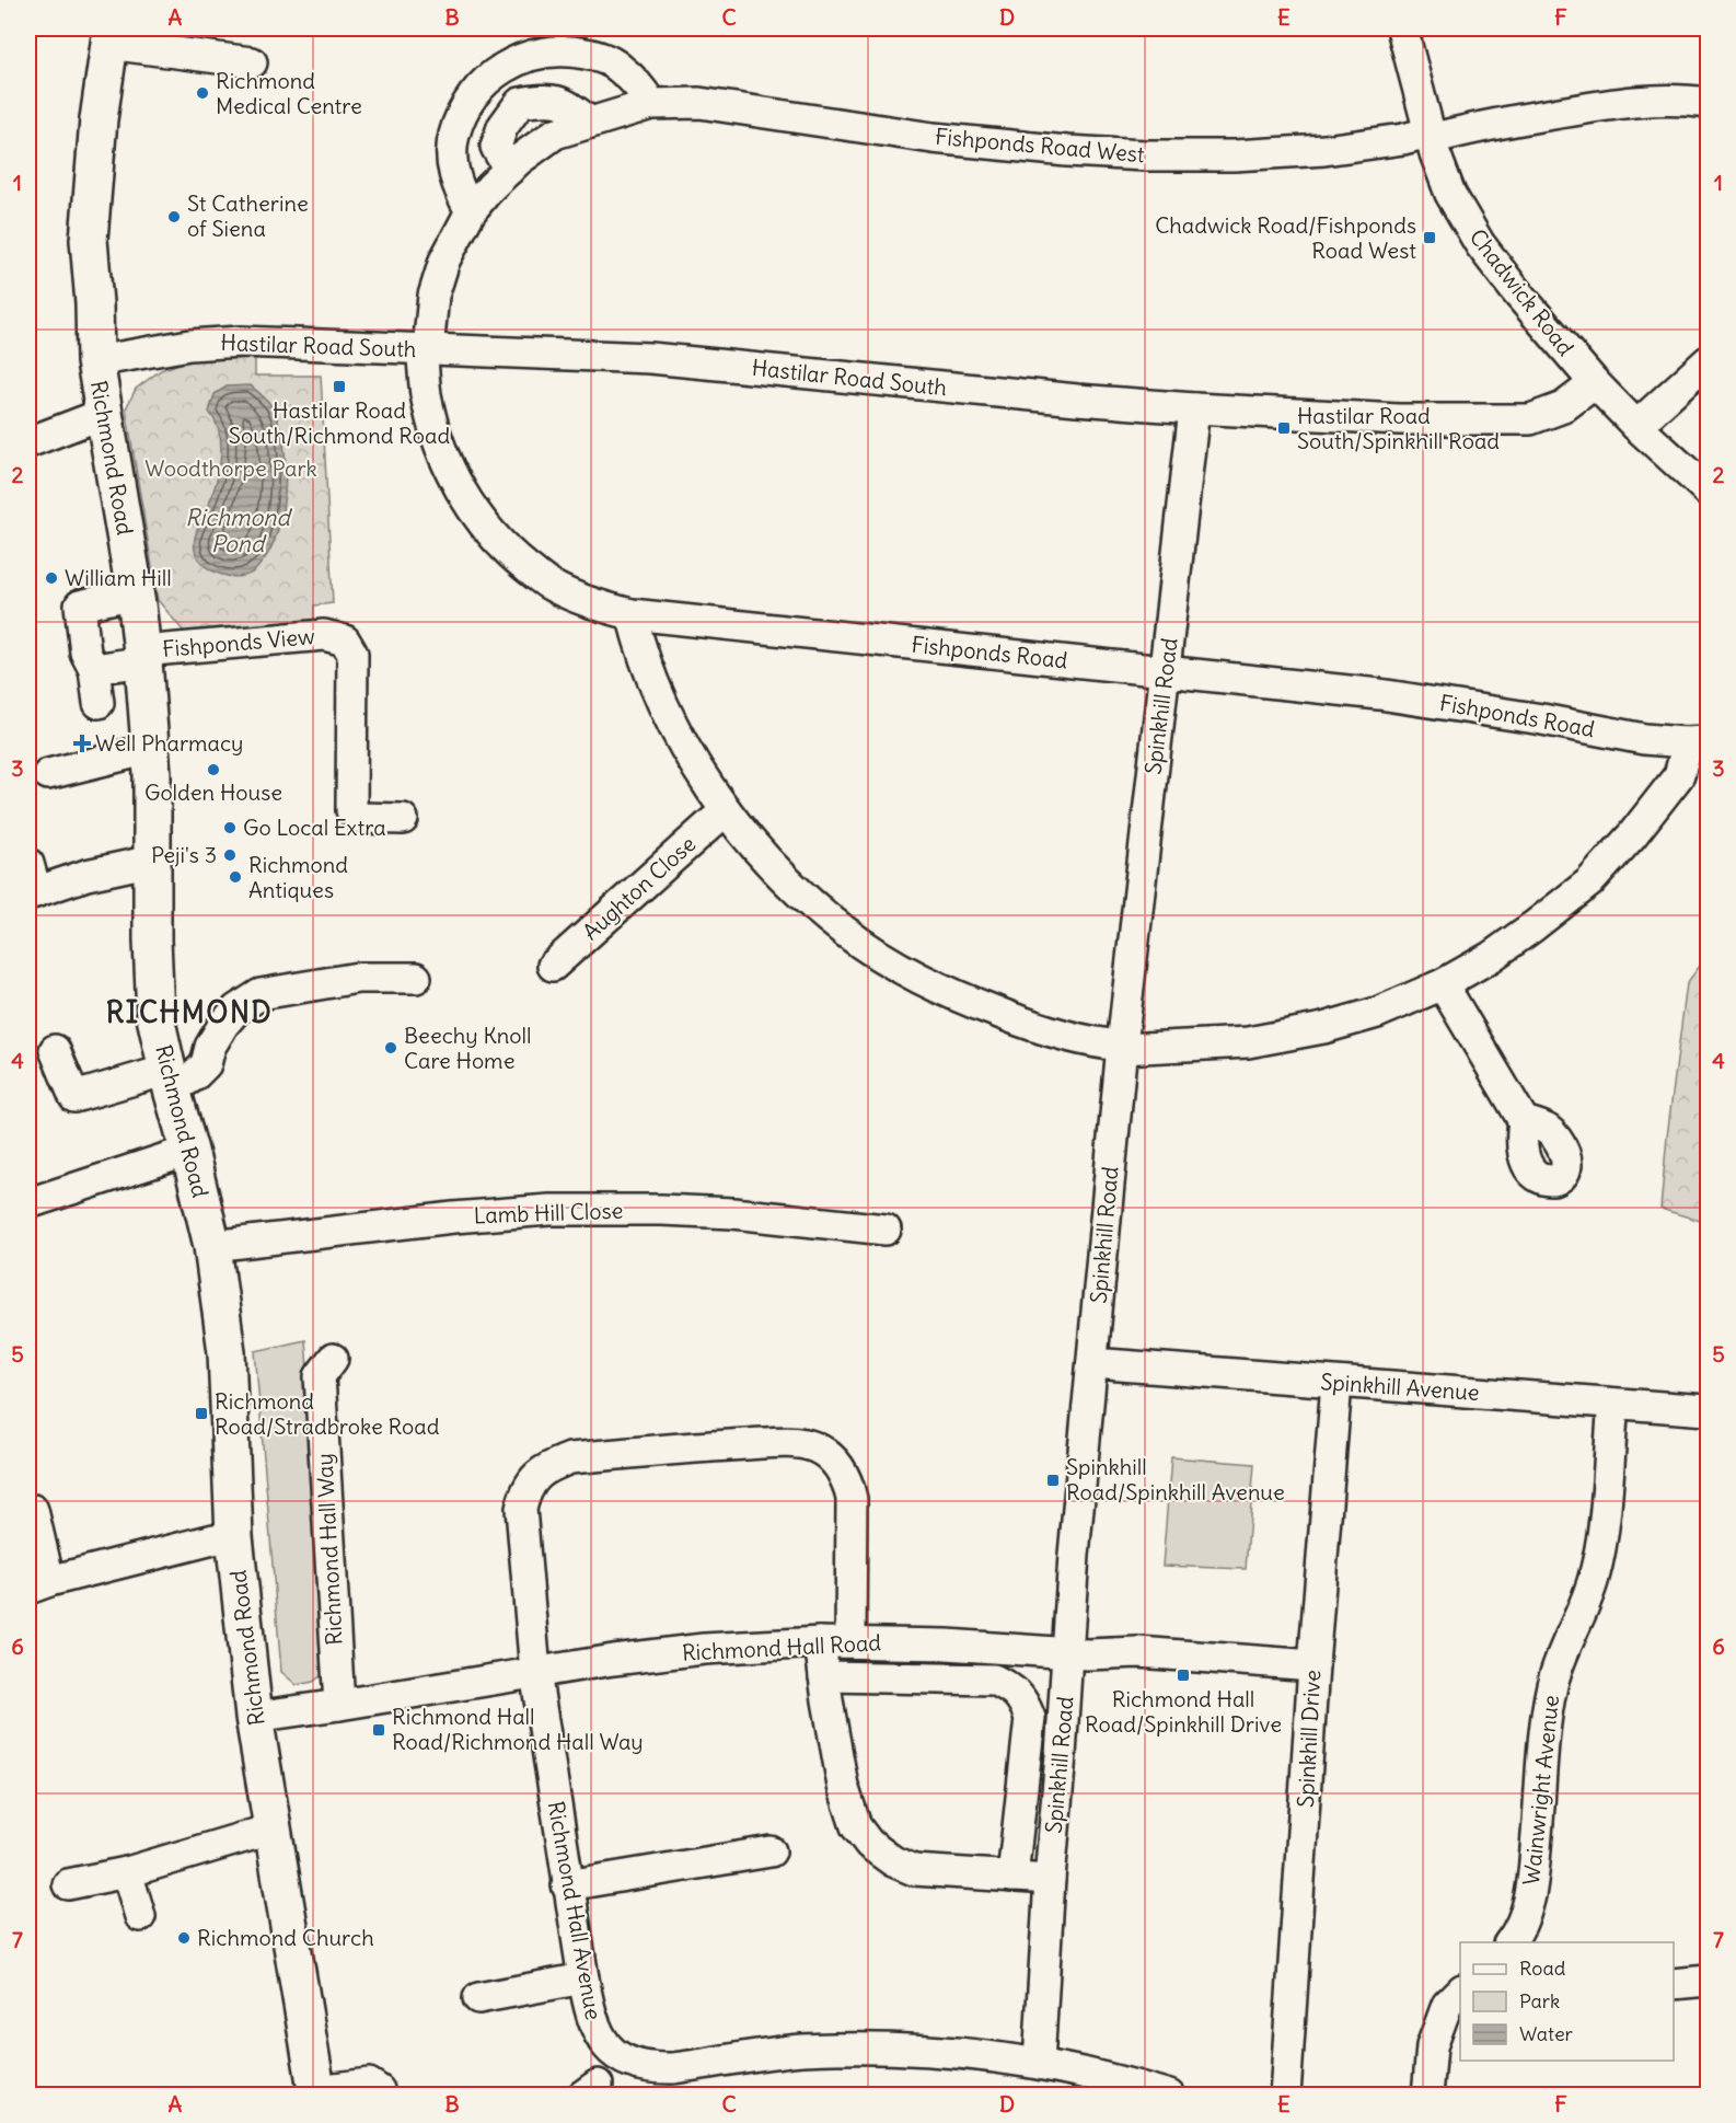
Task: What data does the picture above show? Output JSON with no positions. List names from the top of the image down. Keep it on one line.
{"streets":{"main road":["Richmond Road"],"street":["Fishponds Road West","Chadwick Road","Hastilar Road South","Fishponds View","Fishponds Road","Spinkhill Road","Aughton Close","Lamb Hill Close","Spinkhill Avenue","Richmond Hall Way","Richmond Hall Road","Spinkhill Drive","Wainwright Avenue","Richmond Hall Avenue"]},"crossings":[["Fishponds Road West","Chadwick Road"],["Fishponds Road West","Hastilar Road South"],["Fishponds Road West","Fishponds Road"],["Chadwick Road","Hastilar Road South"],["Hastilar Road South","Richmond Road"],["Hastilar Road South","Fishponds Road"],["Hastilar Road South","Spinkhill Road"],["Richmond Road","Fishponds View"],["Richmond Road","Lamb Hill Close"],["Richmond Road","Richmond Hall Road"],["Fishponds Road","Spinkhill Road"],["Spinkhill Road","Spinkhill Avenue"],["Spinkhill Road","Richmond Hall Road"],["Spinkhill Road","Richmond Hall Avenue"],["Spinkhill Avenue","Spinkhill Drive"],["Spinkhill Avenue","Wainwright Avenue"],["Richmond Hall Way","Richmond Hall Road"],["Richmond Hall Road","Spinkhill Drive"],["Richmond Hall Road","Richmond Hall Avenue"]],"districts":["RICHMOND"],"water":["Richmond Pond"],"parks":["Woodthorpe Park"],"places":{"other":["Richmond Medical Centre","St Catherine of Siena","William Hill","Golden House","Go Local Extra","Peji's 3","Richmond Antiques","Beechy Knoll Care Home","Richmond Church"],"transit":["Chadwick Road/Fishponds Road West","Hastilar Road South/Richmond Road","Hastilar Road South/Spinkhill Road","Richmond Road/Stradbroke Road","Spinkhill Road/Spinkhill Avenue","Richmond Hall Road/Spinkhill Drive","Richmond Hall Road/Richmond Hall Way"],"health":["Well Pharmacy"]},"legend":["Road","Park","Water"],"grid":{"columns":["A","B","C","D","E","F"],"rows":["1","2","3","4","5","6","7"]}}
